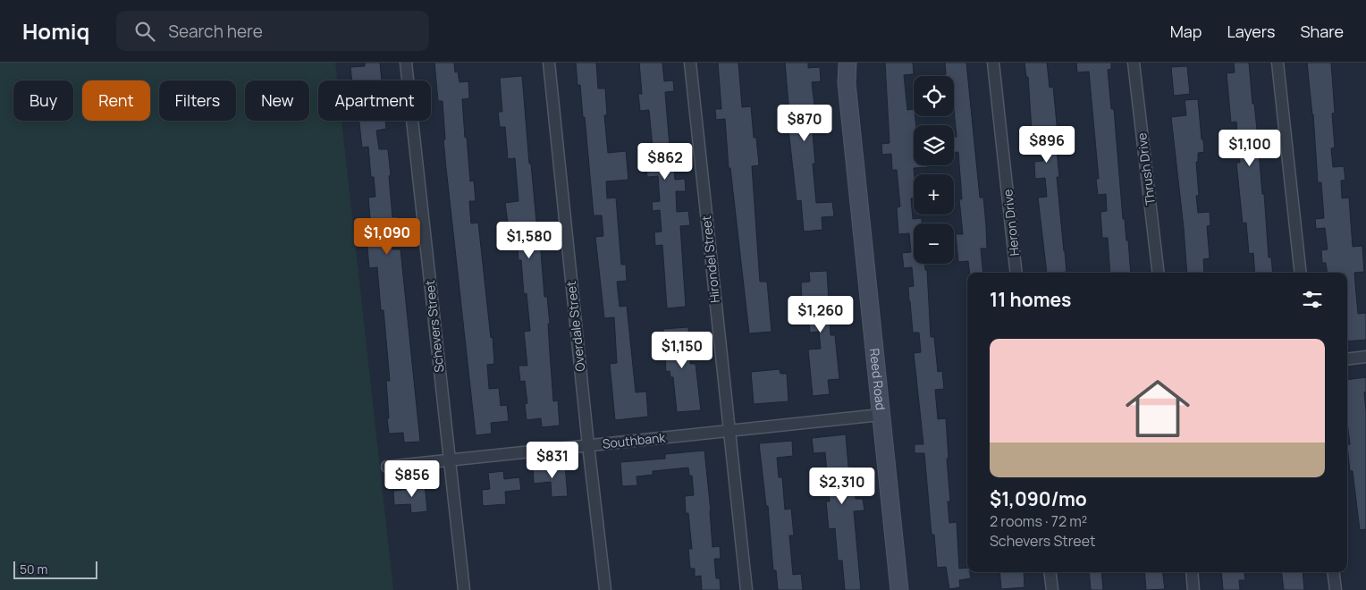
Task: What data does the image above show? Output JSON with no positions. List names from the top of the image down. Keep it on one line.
{"streets":{"street":["Thrush Drive","Heron Drive","Hirondel Street","Schevers Street","Overdale Street","Reed Road","Southbank"]},"crossings":[["Hirondel Street","Southbank"],["Schevers Street","Southbank"],["Overdale Street","Southbank"],["Reed Road","Southbank"]],"scale_bar":"50 m","page":{"header":"Homiq","search":"Search here","nav":["Map","Layers","Share"],"map_buttons":["+","−"],"chip":["Buy","Rent","Filters","New","Apartment"],"price":["$870","$896","$1,100","$862","$1,090","$1,580","$1,260","$1,150","$831","$856","$2,310"],"heading":"11 homes","list":[{"name":"$1,090/mo","note":"2 rooms · 72 m² · Schevers Street"}],"scale":"50 m"}}
